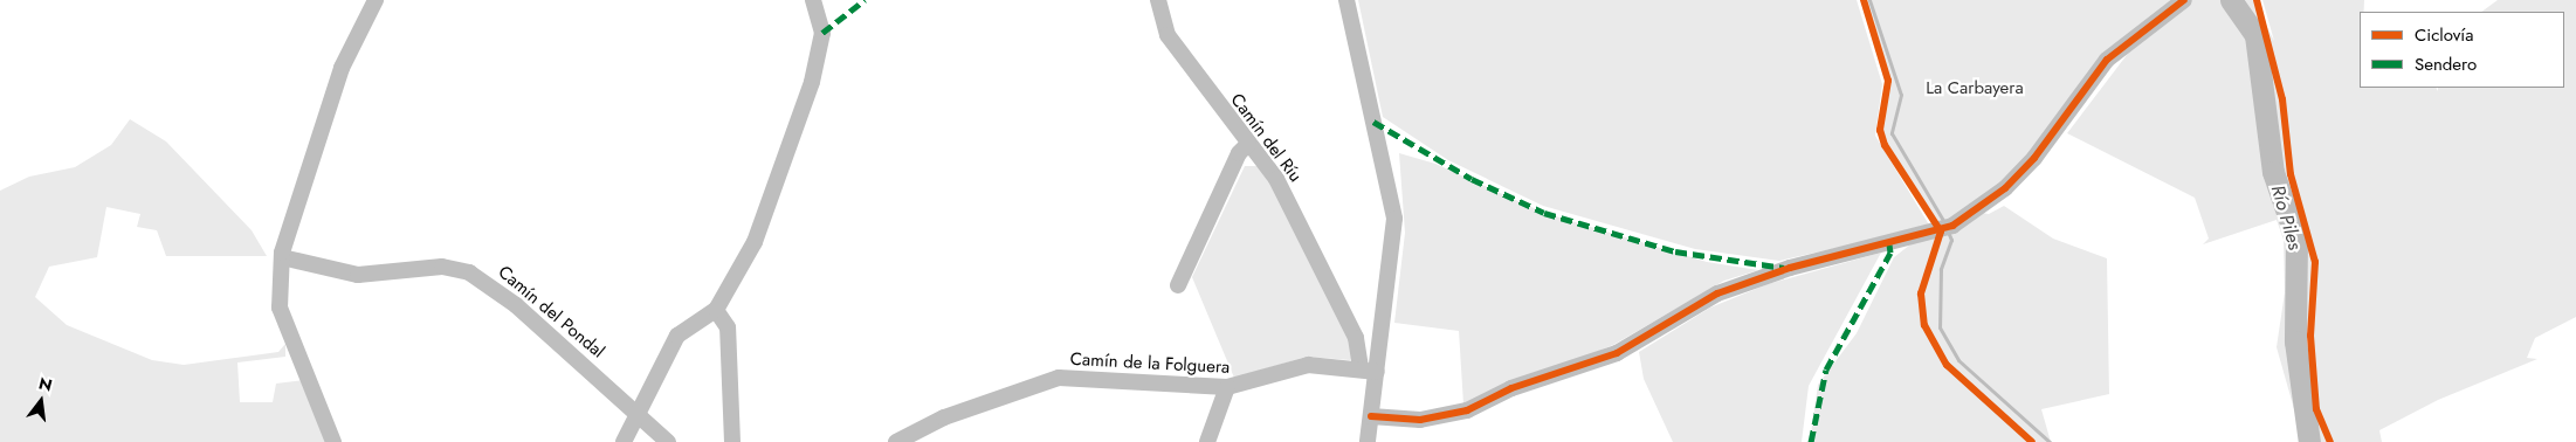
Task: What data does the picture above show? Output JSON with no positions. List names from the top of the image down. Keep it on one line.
{"streets":{"street":["Camín del Ríu","Camín del Pondal","Camín de la Folguera"]},"crossings":[["Camín del Ríu","Camín de la Folguera"]],"water":["Río Piles"],"parks":["La Carbayera"],"legend":["Ciclovía","Sendero"],"north":"top"}
